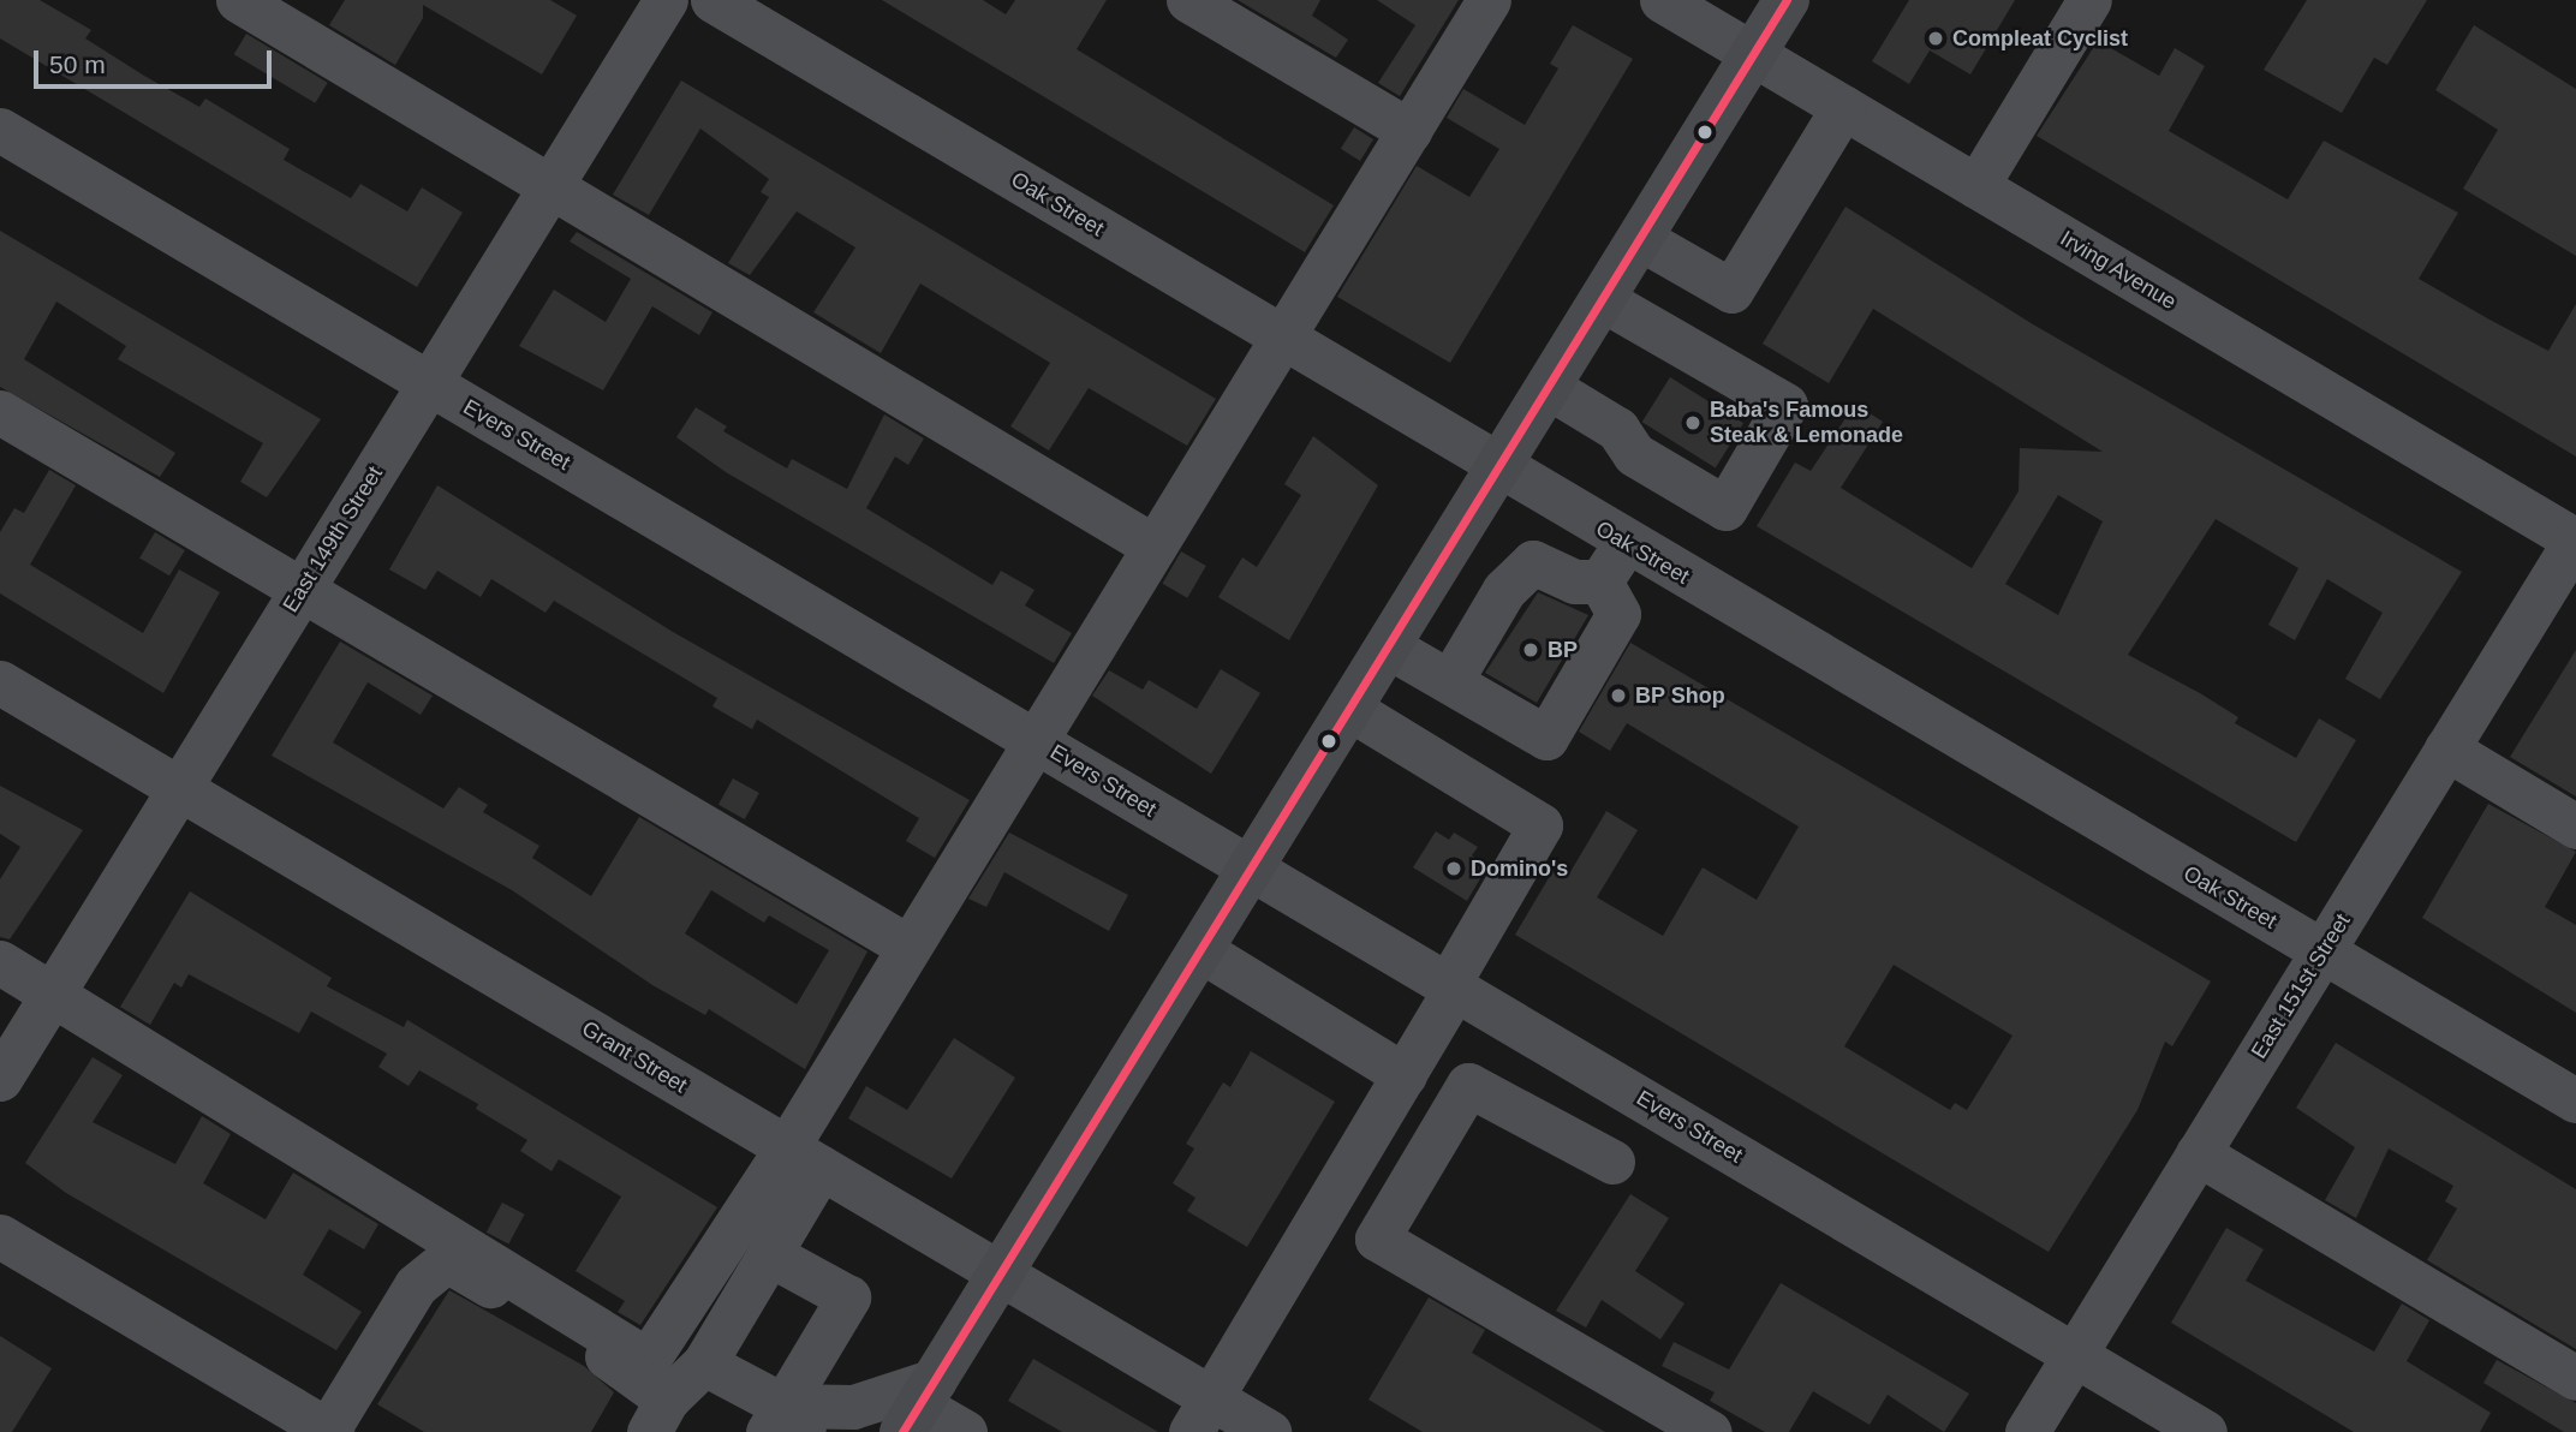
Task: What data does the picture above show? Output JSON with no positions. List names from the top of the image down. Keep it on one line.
{"streets":{"street":["Oak Street","Irving Avenue","Evers Street","East 149th Street","East 151st Street","Grant Street"]},"crossings":[["Oak Street","East 151st Street"],["Irving Avenue","East 151st Street"],["Evers Street","East 149th Street"],["Evers Street","East 151st Street"],["East 149th Street","Grant Street"]],"places":["Compleat Cyclist","Baba's Famous Steak & Lemonade","BP","BP Shop","Domino's"],"scale_bar":"50 m"}
